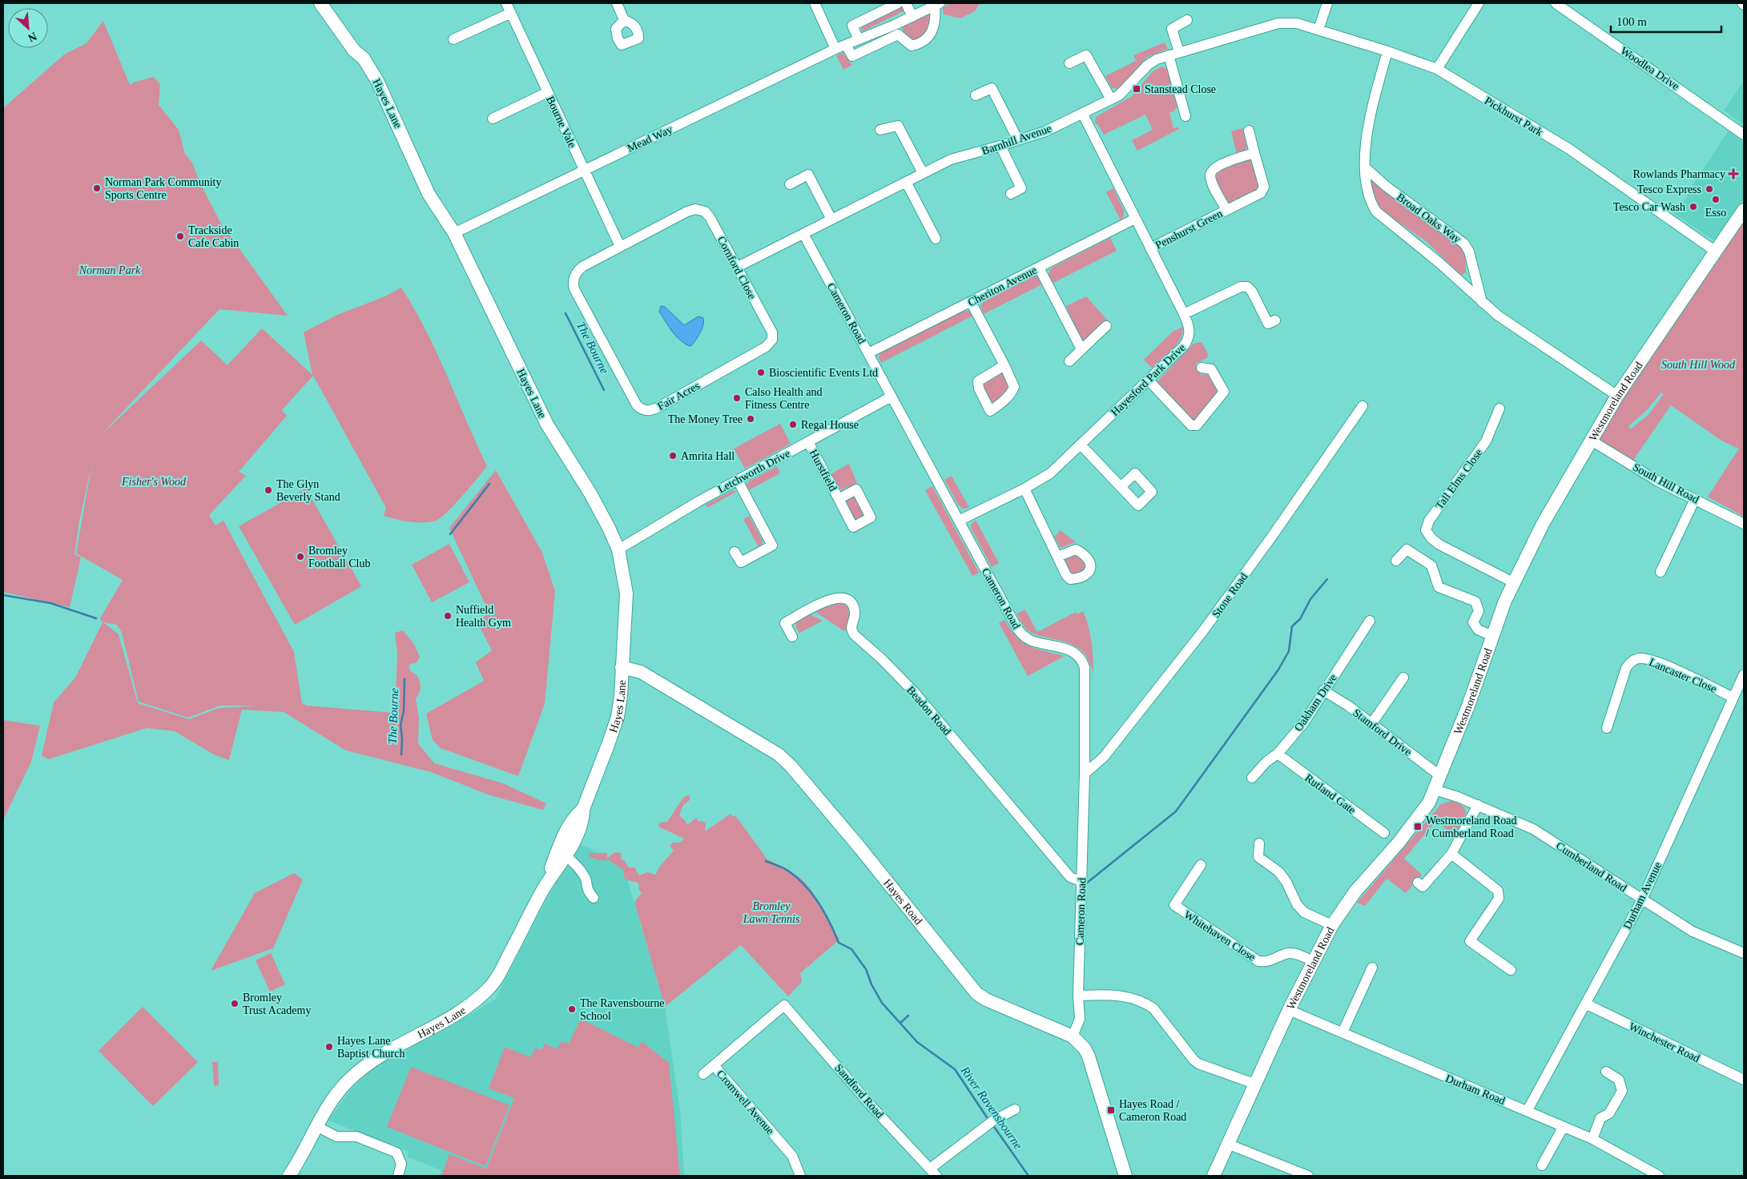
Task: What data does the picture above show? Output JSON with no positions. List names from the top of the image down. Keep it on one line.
{"streets":{"main road":["Hayes Lane","Westmoreland Road","Hayes Road"],"street":["Woodlea Drive","Pickhurst Park","Bourne Vale","Mead Way","Barnhill Avenue","Broad Oaks Way","Penshurst Green","Cornford Close","Cheriton Avenue","Cameron Road","Hayesford Park Drive","Fair Acres","Hurstfield","Letchworth Drive","Tall Elms Close","South Hill Road","Stone Road","Lancaster Close","Oakham Drive","Beadon Road","Stamford Drive","Rutland Gate","Cumberland Road","Durham Avenue","Whitehaven Close","Winchester Road","Durham Road","Sandford Road","Cromwell Avenue"]},"crossings":[["Hayes Lane","Mead Way"],["Hayes Lane","Letchworth Drive"],["Hayes Lane","Hayes Road"],["Pickhurst Park","Barnhill Avenue"],["Pickhurst Park","Westmoreland Road"],["Bourne Vale","Mead Way"],["Barnhill Avenue","Cornford Close"],["Barnhill Avenue","Cameron Road"],["Barnhill Avenue","Hayesford Park Drive"],["Penshurst Green","Hayesford Park Drive"],["Cornford Close","Fair Acres"],["Cheriton Avenue","Cameron Road"],["Cheriton Avenue","Hayesford Park Drive"],["Cameron Road","Hayesford Park Drive"],["Cameron Road","Letchworth Drive"],["Cameron Road","Stone Road"],["Cameron Road","Beadon Road"],["Cameron Road","Hayes Road"],["Westmoreland Road","Tall Elms Close"],["Westmoreland Road","South Hill Road"],["Westmoreland Road","Stamford Drive"],["Westmoreland Road","Cumberland Road"],["Westmoreland Road","Whitehaven Close"],["Westmoreland Road","Durham Road"],["Hurstfield","Letchworth Drive"],["Lancaster Close","Durham Avenue"],["Oakham Drive","Stamford Drive"],["Oakham Drive","Rutland Gate"],["Cumberland Road","Durham Avenue"],["Durham Avenue","Winchester Road"],["Durham Avenue","Durham Road"],["Sandford Road","Cromwell Avenue"]],"water":["The Bourne","River Ravensbourne"],"parks":["Norman Park","South Hill Wood","Fisher's Wood","Bromley Lawn Tennis"],"places":{"transit":["Stanstead Close","Westmoreland Road / Cumberland Road","Hayes Road / Cameron Road"],"health":["Rowlands Pharmacy"],"other":["Norman Park Community Sports Centre","Tesco Express","Esso","Tesco Car Wash","Trackside Cafe Cabin","Bioscientific Events Ltd","Calso Health and Fitness Centre","The Money Tree","Regal House","Amrita Hall","The Glyn Beverly Stand","Bromley Football Club","Nuffield Health Gym","Bromley Trust Academy","The Ravensbourne School","Hayes Lane Baptist Church"]},"scale_bar":"100 m","north":"bottom right"}
